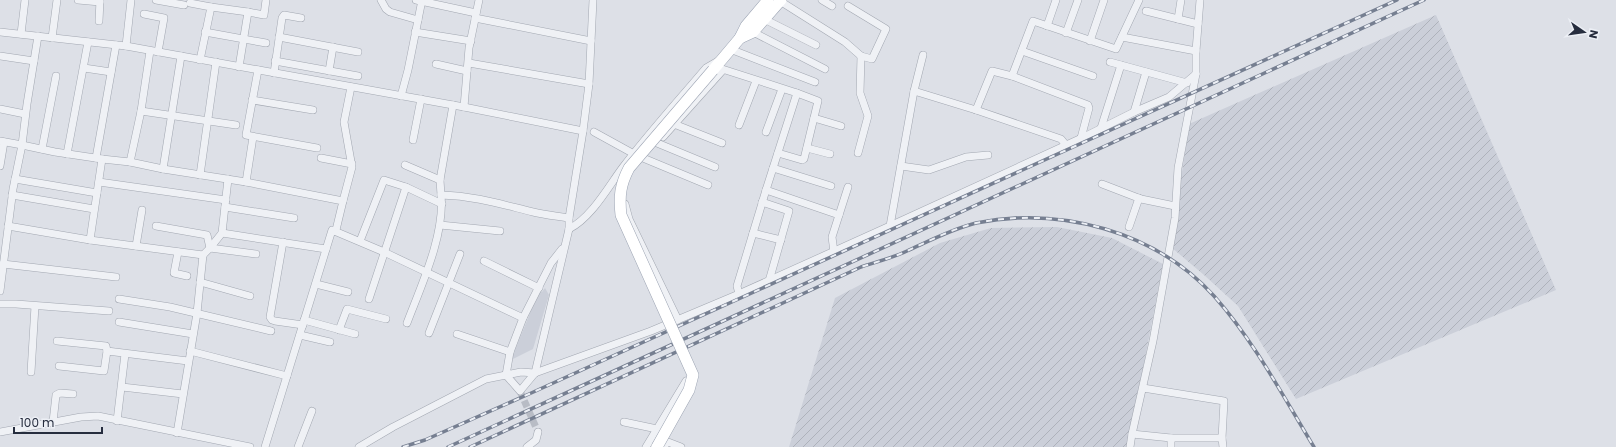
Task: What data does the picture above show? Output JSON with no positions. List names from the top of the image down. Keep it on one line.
{"scale_bar":"100 m","north":"right"}
